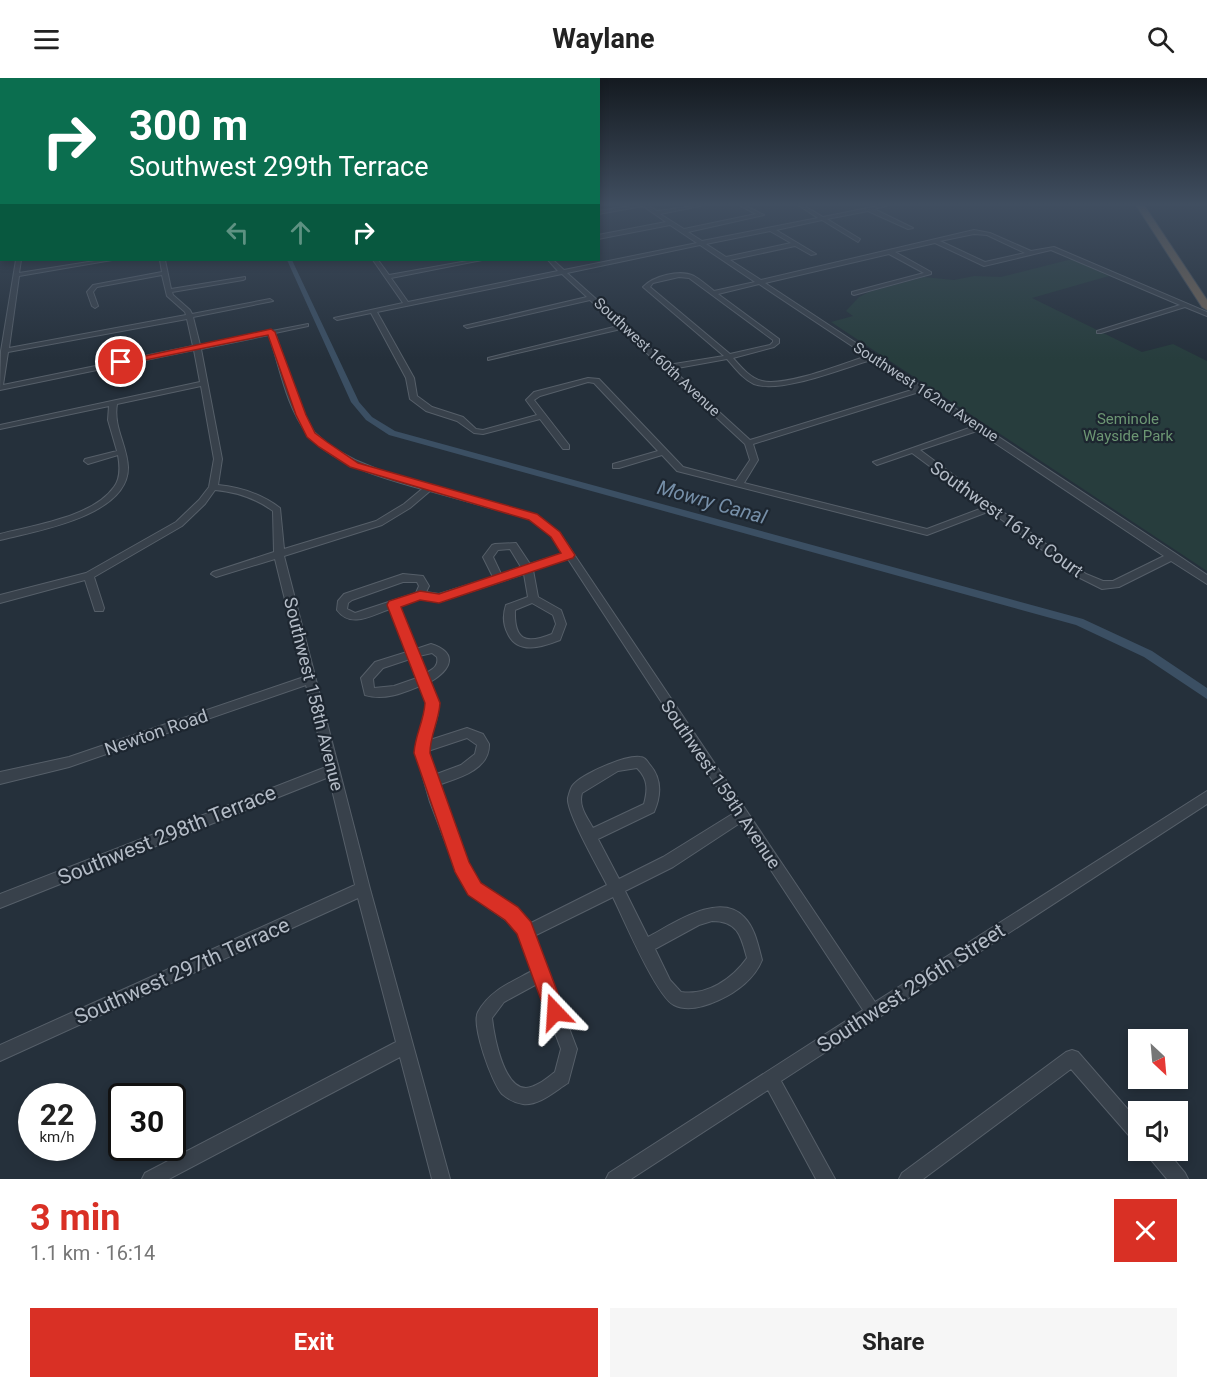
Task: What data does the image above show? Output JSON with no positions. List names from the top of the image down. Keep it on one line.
{"streets":{"street":["Southwest 160th Avenue","Southwest 162nd Avenue","Southwest 161st Court","Southwest 158th Avenue","Newton Road","Southwest 159th Avenue","Southwest 298th Terrace","Southwest 297th Terrace","Southwest 296th Street"]},"crossings":[["Southwest 162nd Avenue","Southwest 161st Court"],["Southwest 158th Avenue","Newton Road"],["Southwest 158th Avenue","Southwest 298th Terrace"],["Southwest 158th Avenue","Southwest 297th Terrace"],["Southwest 159th Avenue","Southwest 296th Street"]],"water":["Mowry Canal"],"parks":["Seminole Wayside Park"],"north":"bottom right","page":{"header":"Waylane","turn":["300 m","Southwest 299th Terrace"],"speed":"22 km/h","limit":"30","heading":["3 min","1.1 km · 16:14"],"buttons":["Exit","Share"]}}
